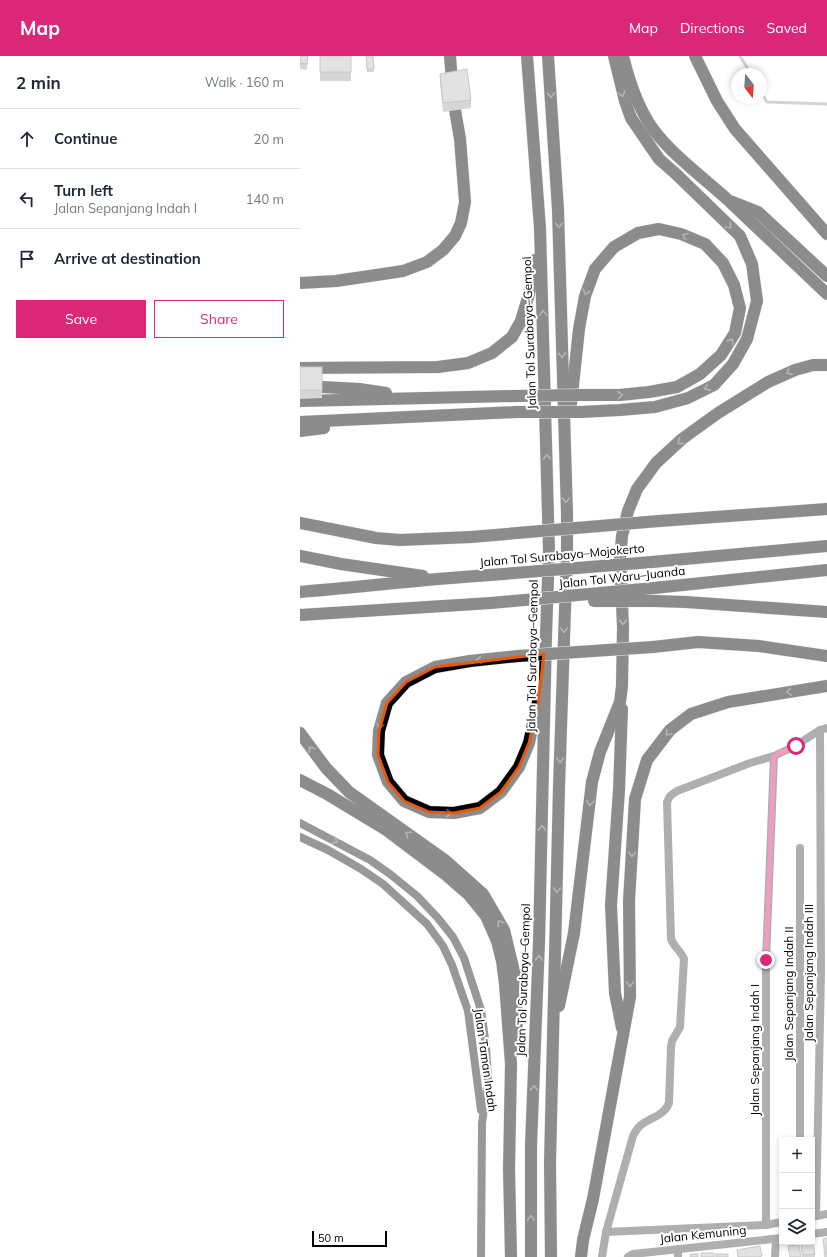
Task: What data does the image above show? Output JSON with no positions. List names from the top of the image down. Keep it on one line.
{"streets":{"highway":["Jalan Tol Surabaya–Gempol","Jalan Tol Surabaya–Mojokerto","Jalan Tol Waru–Juanda"],"street":["Jalan Sepanjang Indah III","Jalan Sepanjang Indah II","Jalan Sepanjang Indah I","Jalan Taman Indah","Jalan Kemuning"]},"scale_bar":"50 m","north":"bottom","page":{"header":"Map","nav":["Map","Directions","Saved"],"heading":["2 min","Walk · 160 m"],"list":[["Continue","20 m"],["Turn left","Jalan Sepanjang Indah I","140 m"],"Arrive at destination"],"buttons":["Save","Share"],"map_buttons":["+","−"],"scale":"50 m"}}
